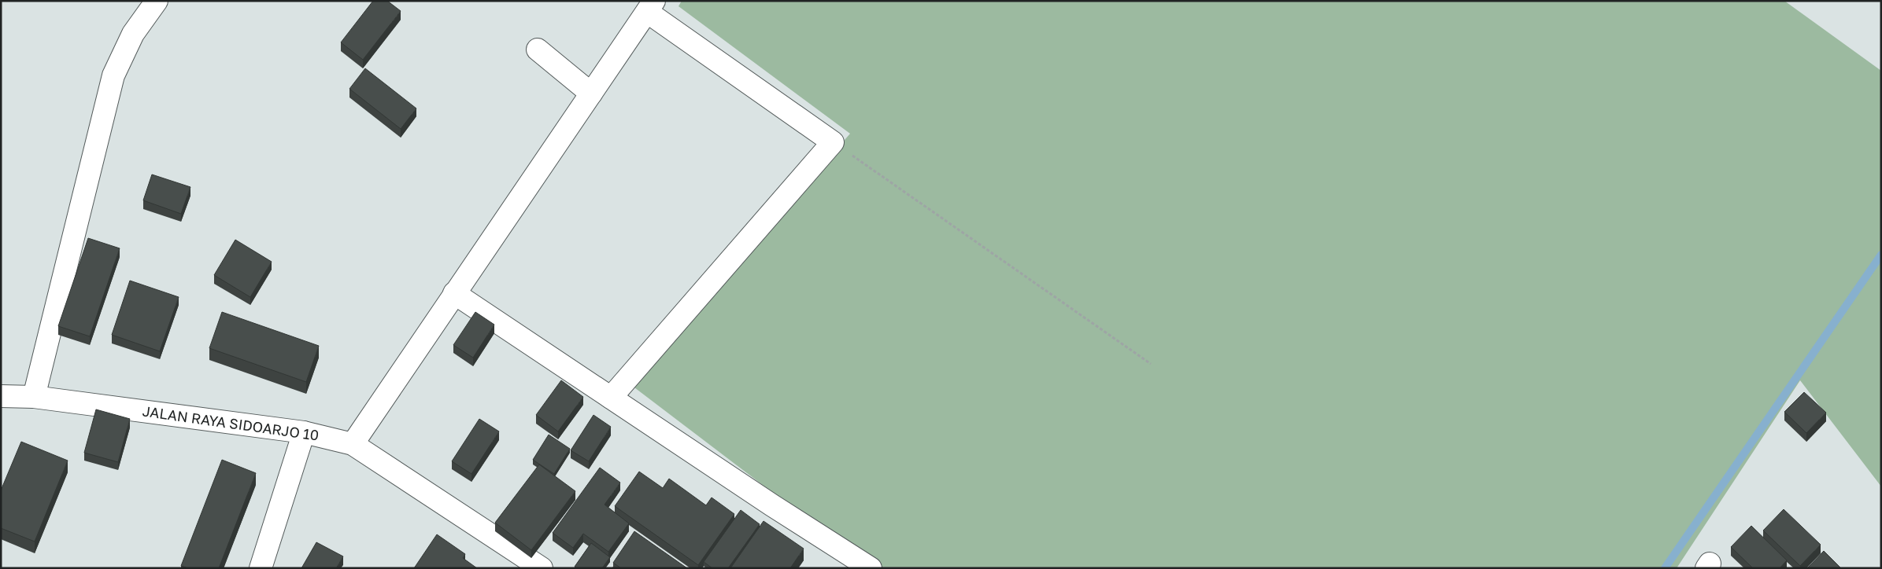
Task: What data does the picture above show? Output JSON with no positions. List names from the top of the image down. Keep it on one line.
{"streets":{"street":["JALAN RAYA SIDOARJO 10"]}}
